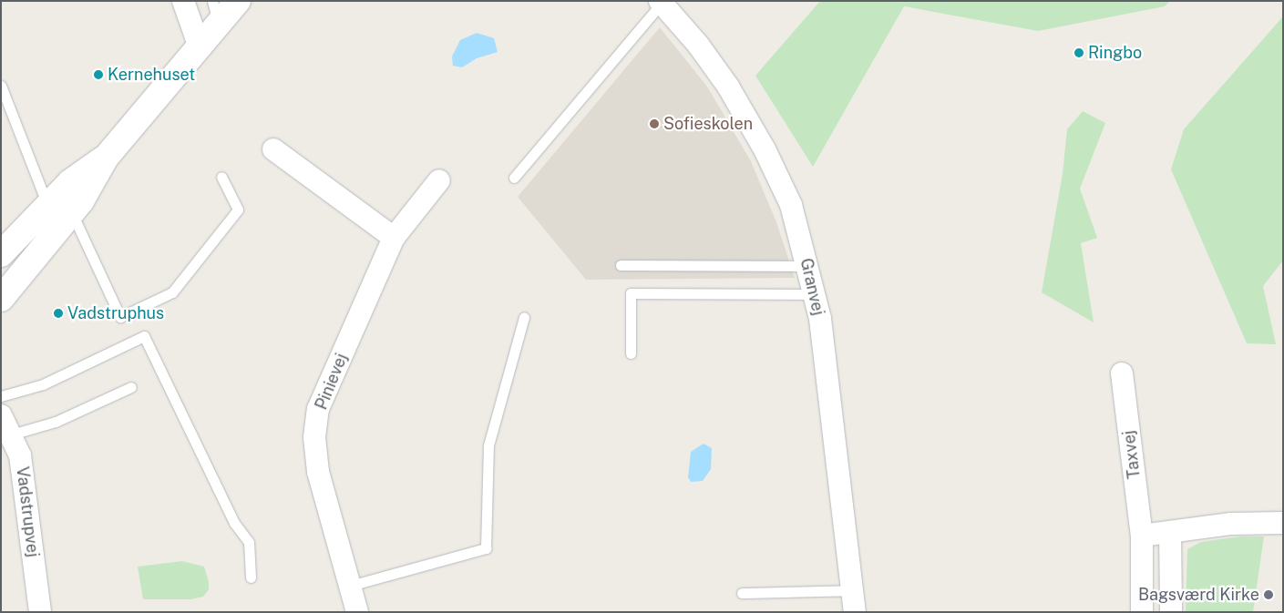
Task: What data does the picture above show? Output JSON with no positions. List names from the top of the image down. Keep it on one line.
{"streets":{"street":["Granvej","Pinievej","Taxvej","Vadstrupvej"]},"places":["Ringbo","Kernehuset","Sofieskolen","Vadstruphus","Bagsværd Kirke"]}
